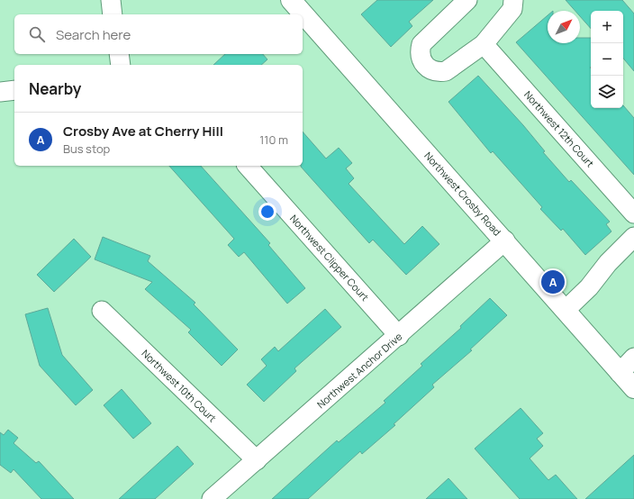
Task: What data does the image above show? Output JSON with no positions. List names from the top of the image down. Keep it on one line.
{"streets":{"street":["Northwest 12th Court","Northwest Crosby Road","Northwest Clipper Court","Northwest Anchor Drive","Northwest 10th Court"]},"crossings":[["Northwest Crosby Road","Northwest Anchor Drive"],["Northwest Clipper Court","Northwest Anchor Drive"],["Northwest Anchor Drive","Northwest 10th Court"]],"north":"top right","page":{"map_buttons":["+","−"],"search":"Search here","heading":"Nearby","list":[{"mark":"A","name":"Crosby Ave at Cherry Hill","note":"Bus stop","value":"110 m"}],"pins":"A"}}
